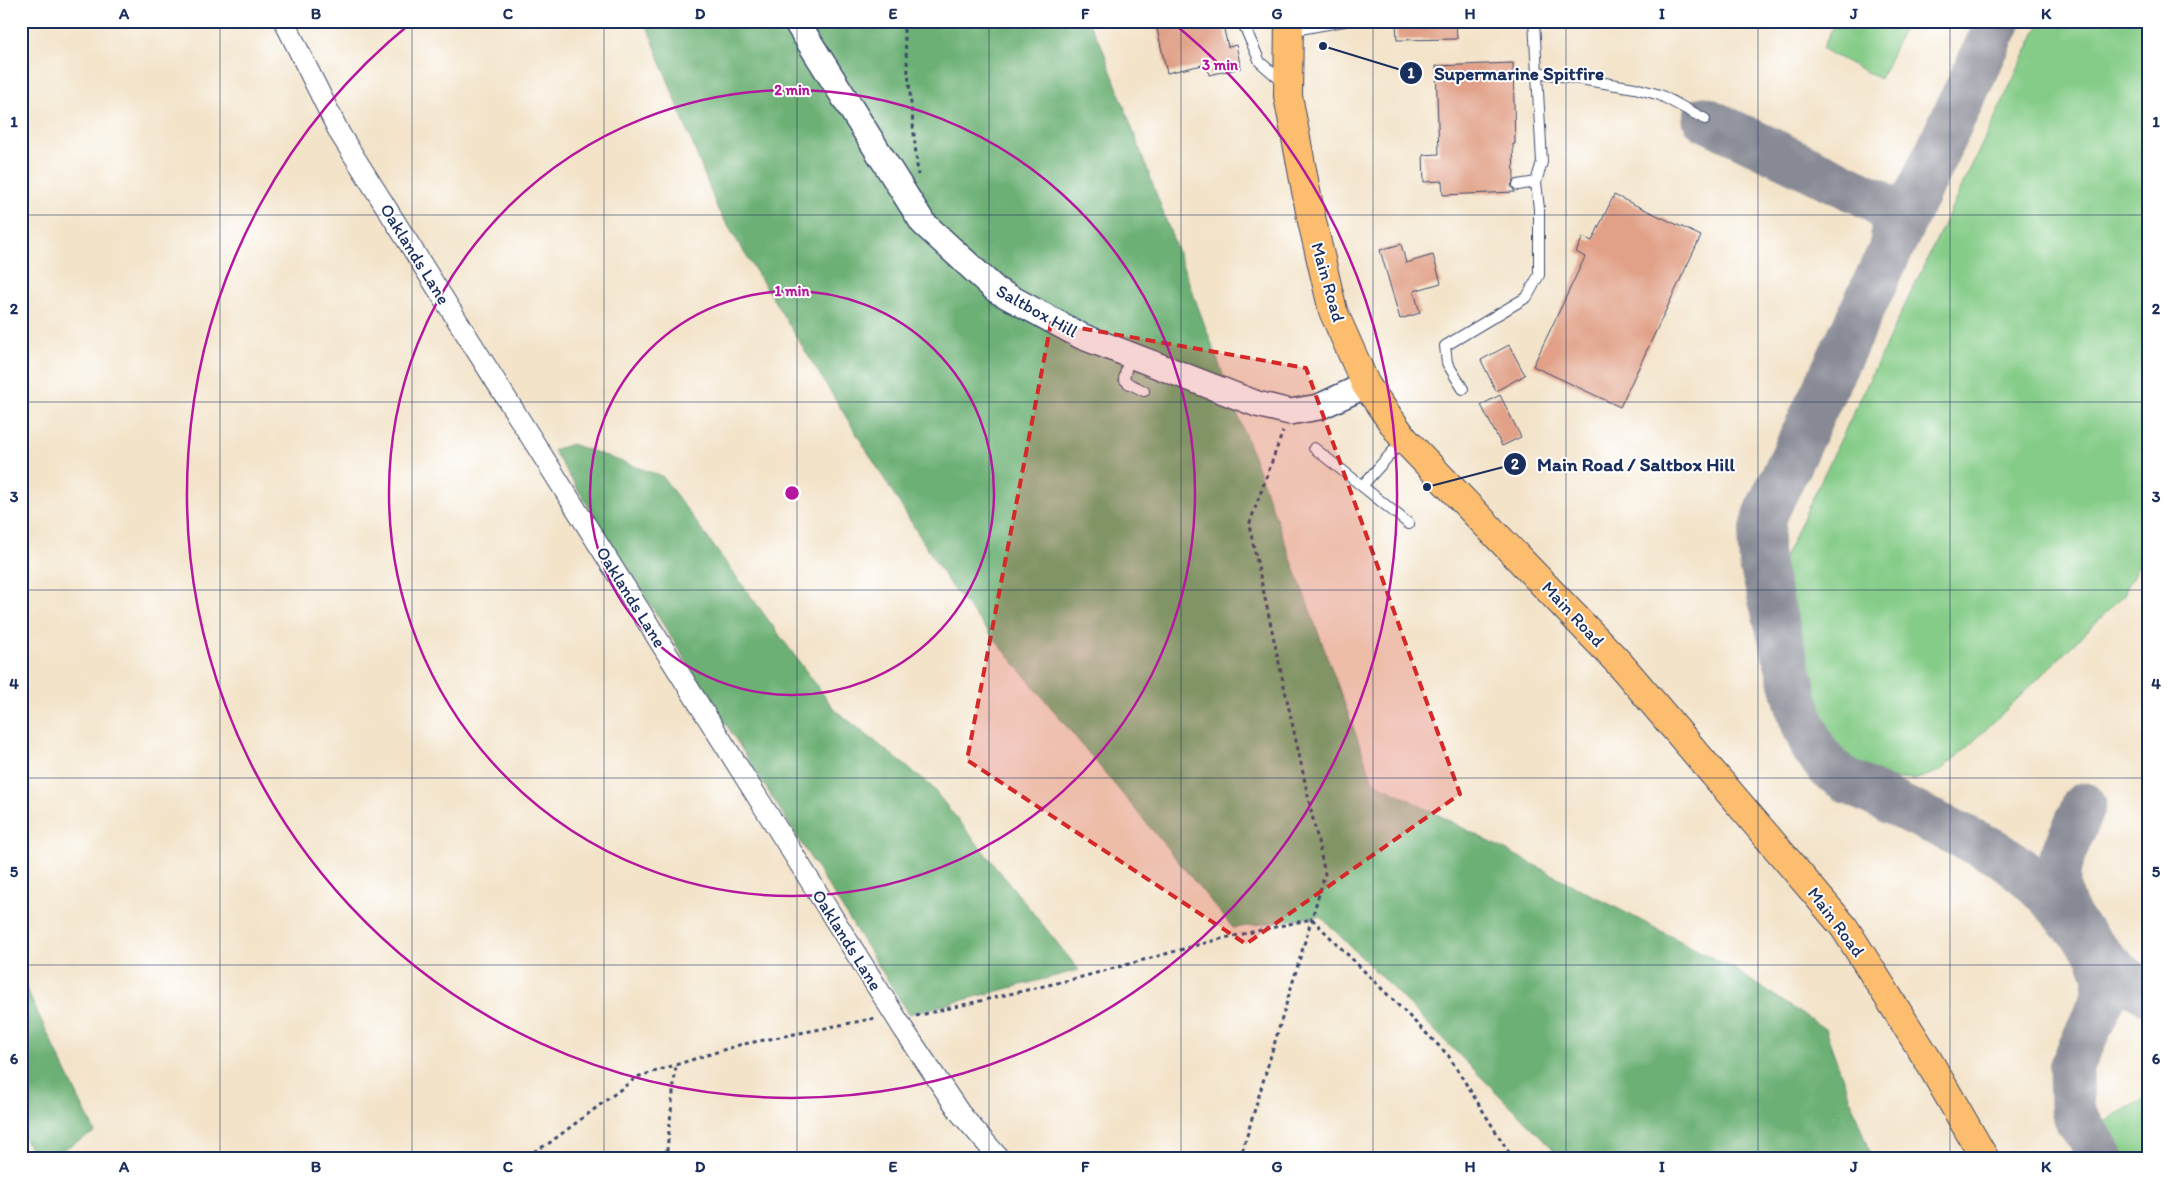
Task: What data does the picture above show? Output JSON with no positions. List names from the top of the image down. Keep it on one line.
{"streets":{"main road":["Main Road"],"street":["Oaklands Lane","Saltbox Hill"]},"crossings":[["Main Road","Saltbox Hill"]],"places":["Supermarine Spitfire","Main Road / Saltbox Hill"],"grid":{"columns":["A","B","C","D","E","F","G","H","I","J","K"],"rows":["1","2","3","4","5","6"]},"rings":["3 min","2 min","1 min"]}
